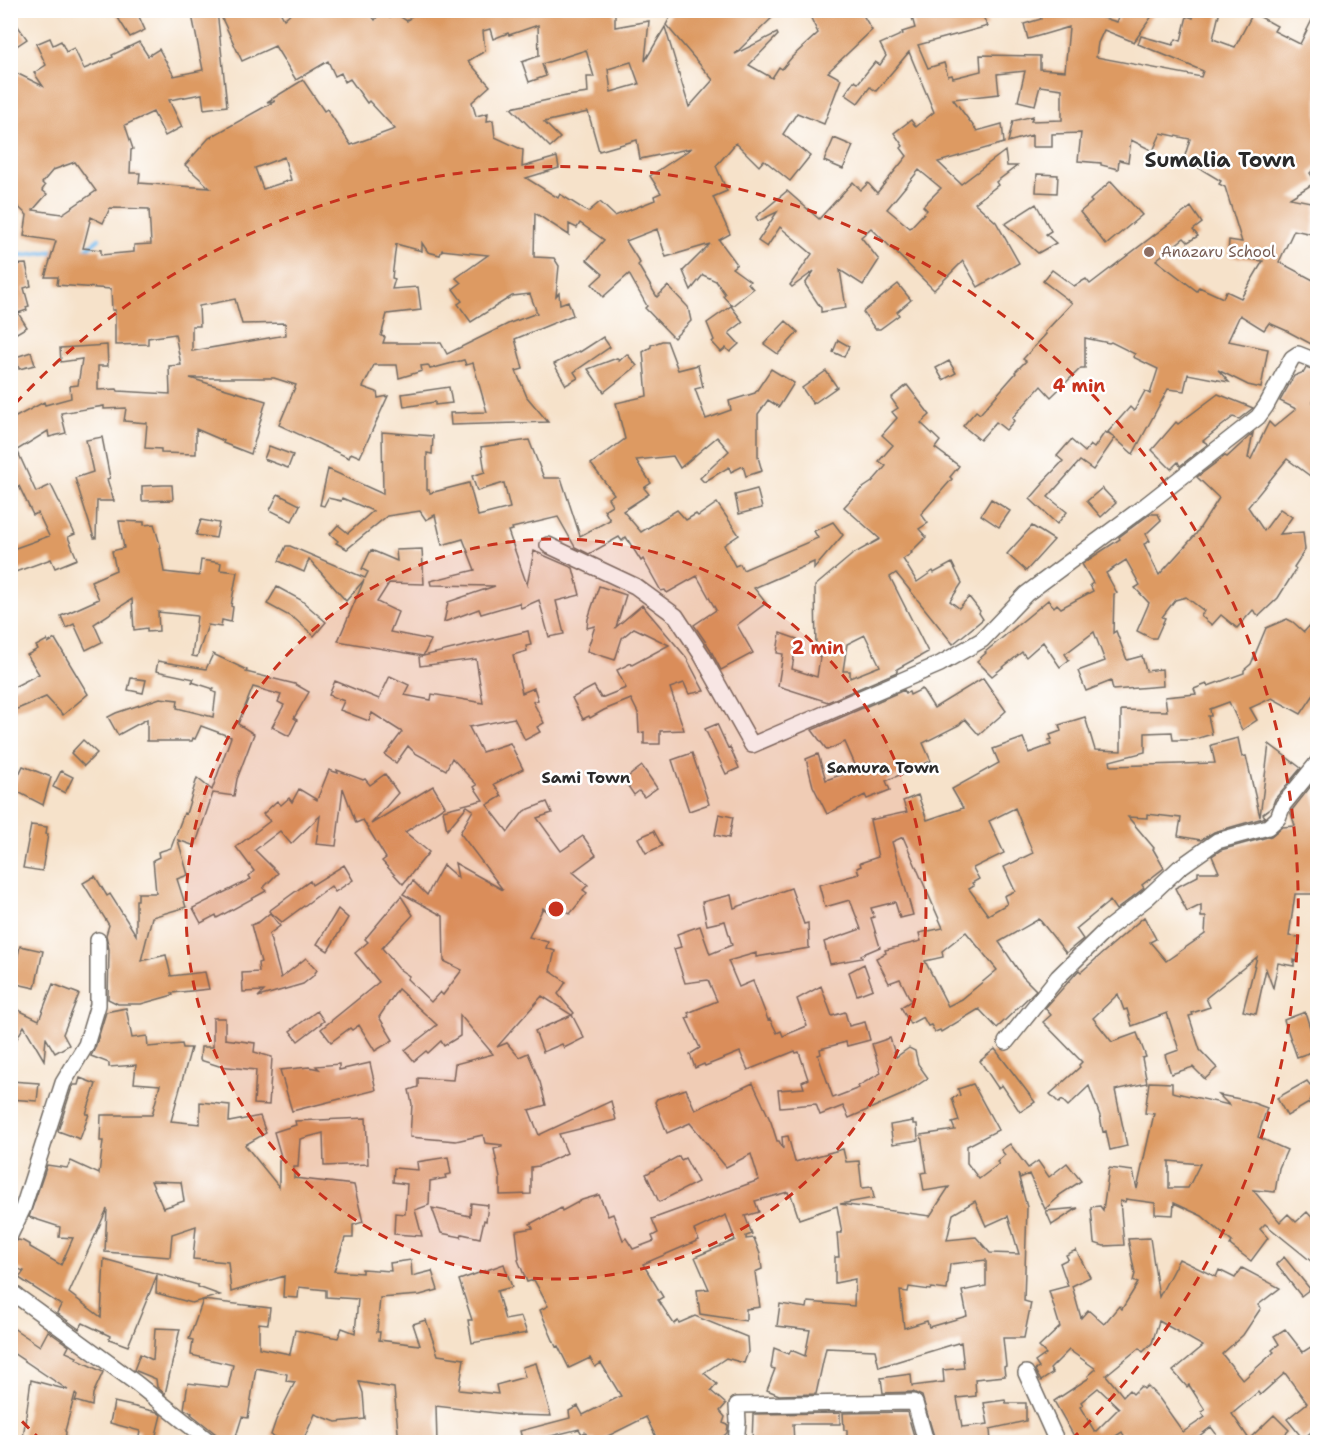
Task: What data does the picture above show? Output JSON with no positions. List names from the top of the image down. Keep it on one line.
{"districts":["Sumalia Town","Samura Town","Sami Town"],"places":["Anazaru School"],"rings":["4 min","2 min"]}
